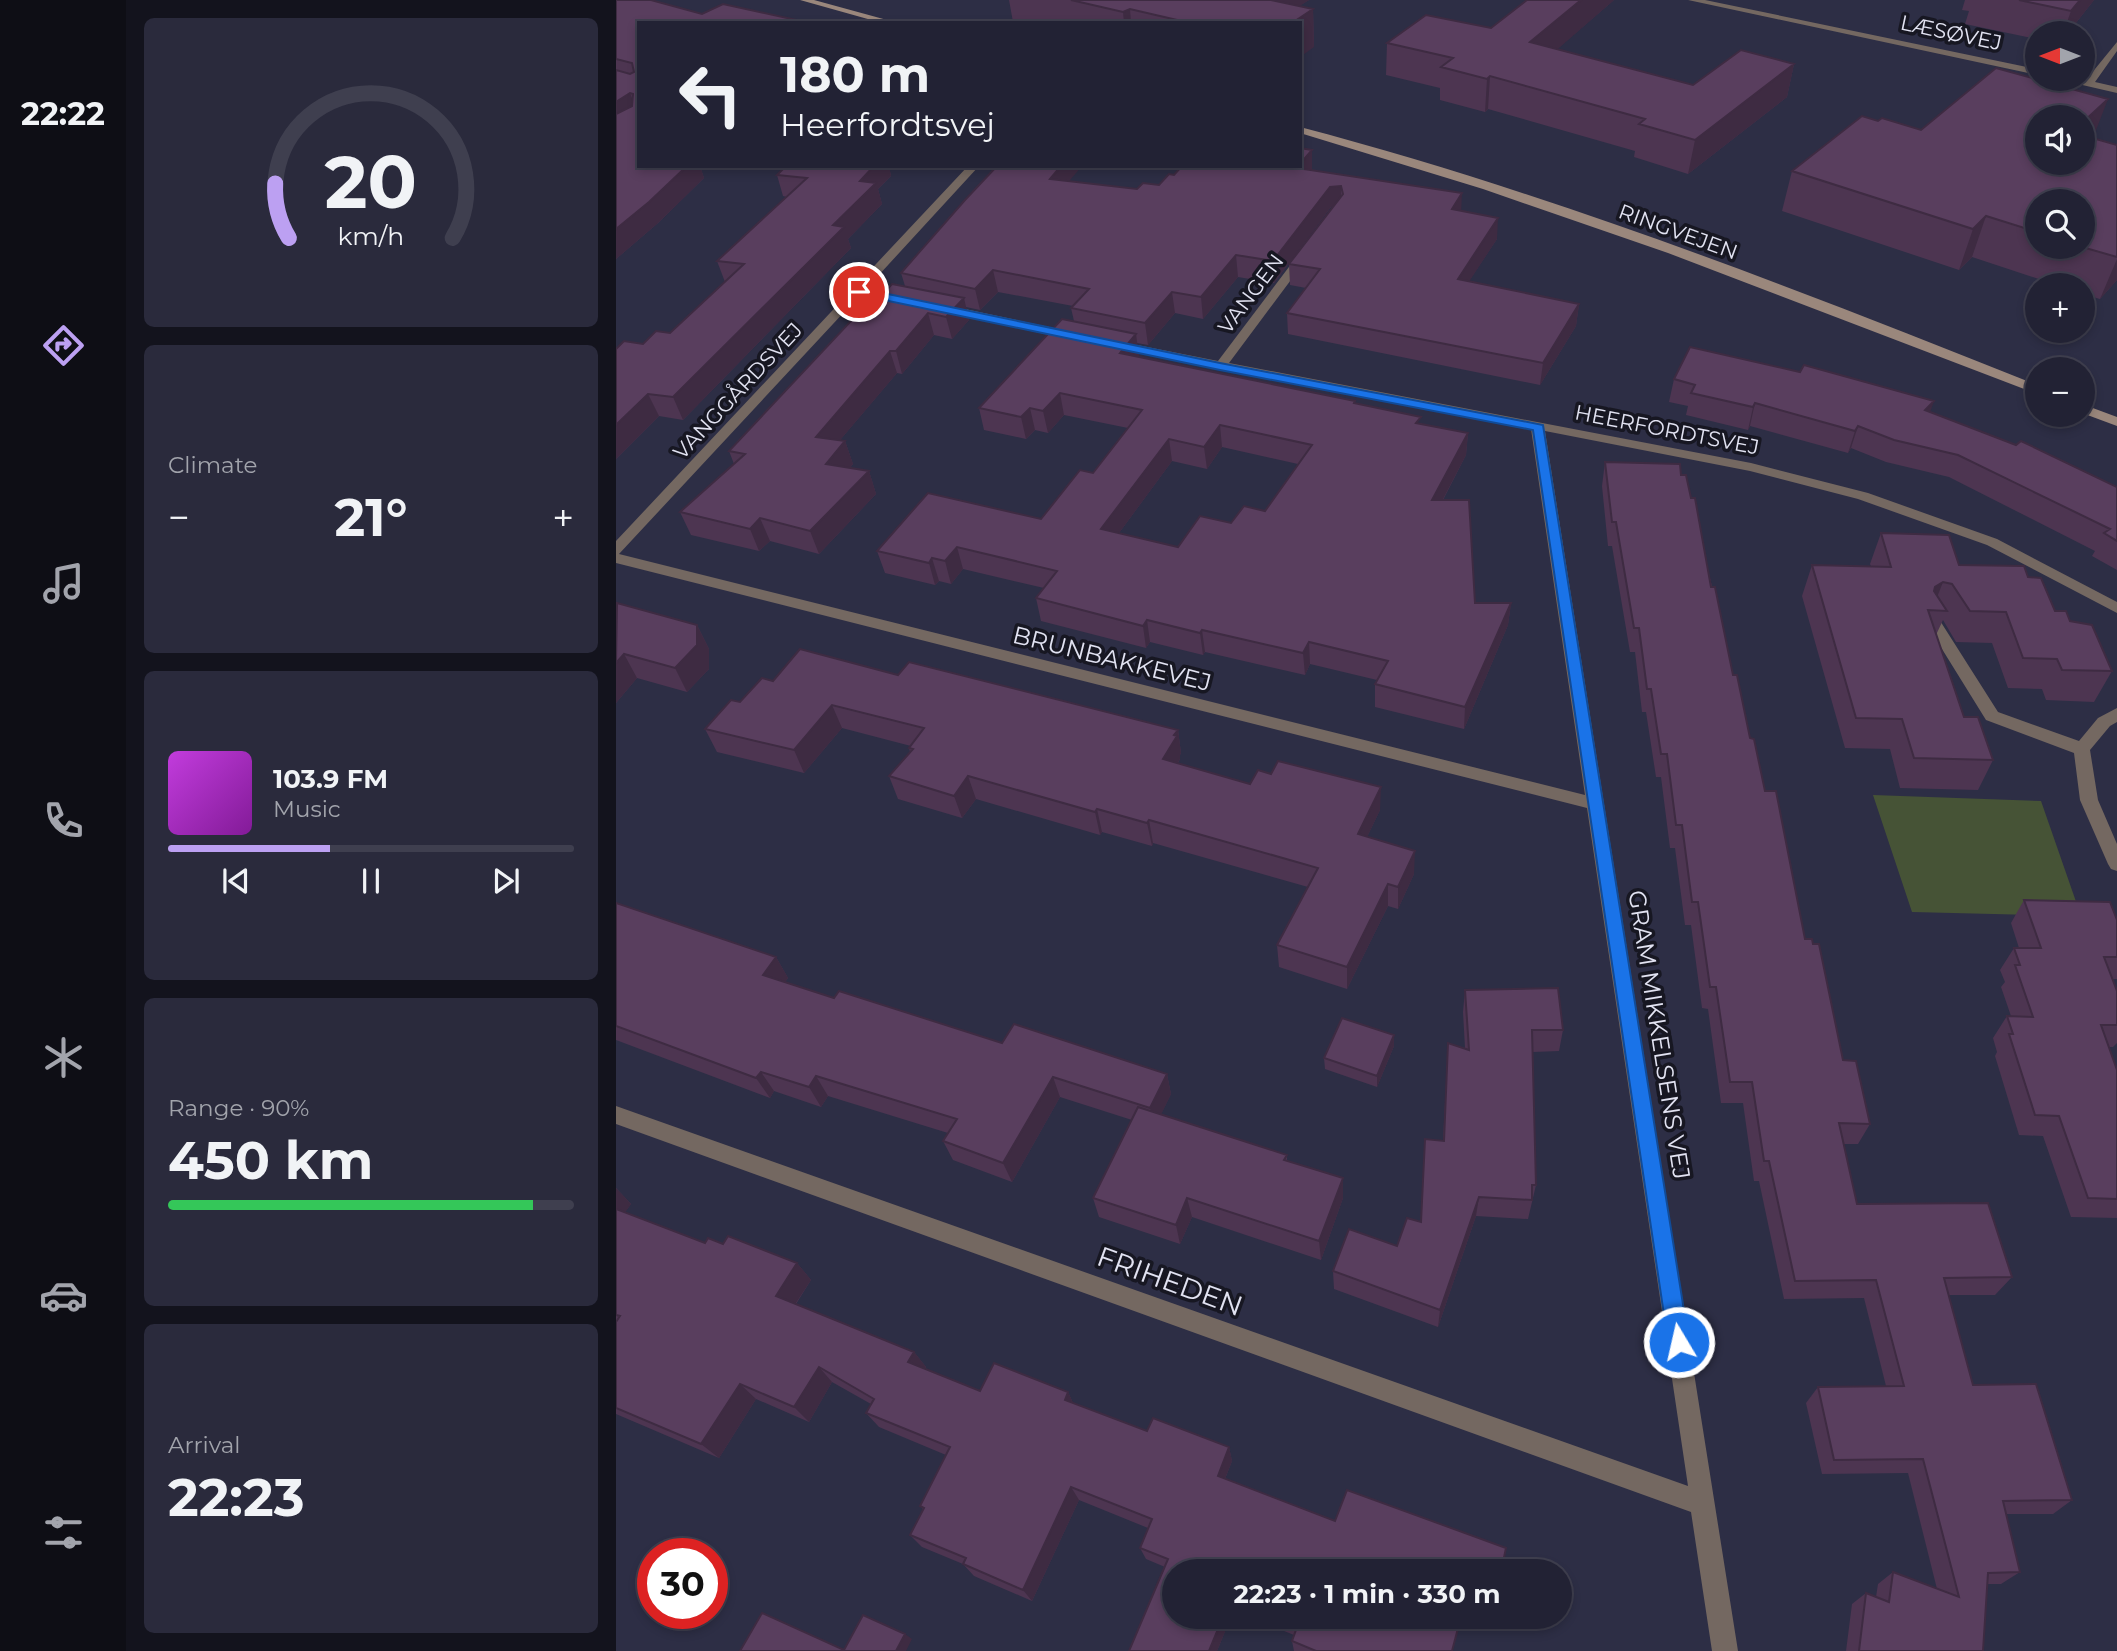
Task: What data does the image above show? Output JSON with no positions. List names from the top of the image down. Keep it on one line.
{"streets":{"main road":["RINGVEJEN"],"street":["LÆSØVEJ","VANGEN","VANGGÅRDSVEJ","HEERFORDTSVEJ","BRUNBAKKEVEJ","GRAM MIKKELSENS VEJ","FRIHEDEN"]},"crossings":[["VANGEN","HEERFORDTSVEJ"],["VANGGÅRDSVEJ","HEERFORDTSVEJ"],["HEERFORDTSVEJ","GRAM MIKKELSENS VEJ"],["BRUNBAKKEVEJ","GRAM MIKKELSENS VEJ"],["GRAM MIKKELSENS VEJ","FRIHEDEN"]],"north":"left","page":{"tabs":"22:22","map_buttons":["+","−"],"turn":["180 m","Heerfordtsvej"],"tile":["Climate",["Range · 90%","450 km"],["Arrival","22:23"]],"heat":["−","21°","+"],"song":["103.9 FM","Music"],"limit":"30","trip":"22:23 · 1 min · 330 m","gauge":["20","km/h"]}}
